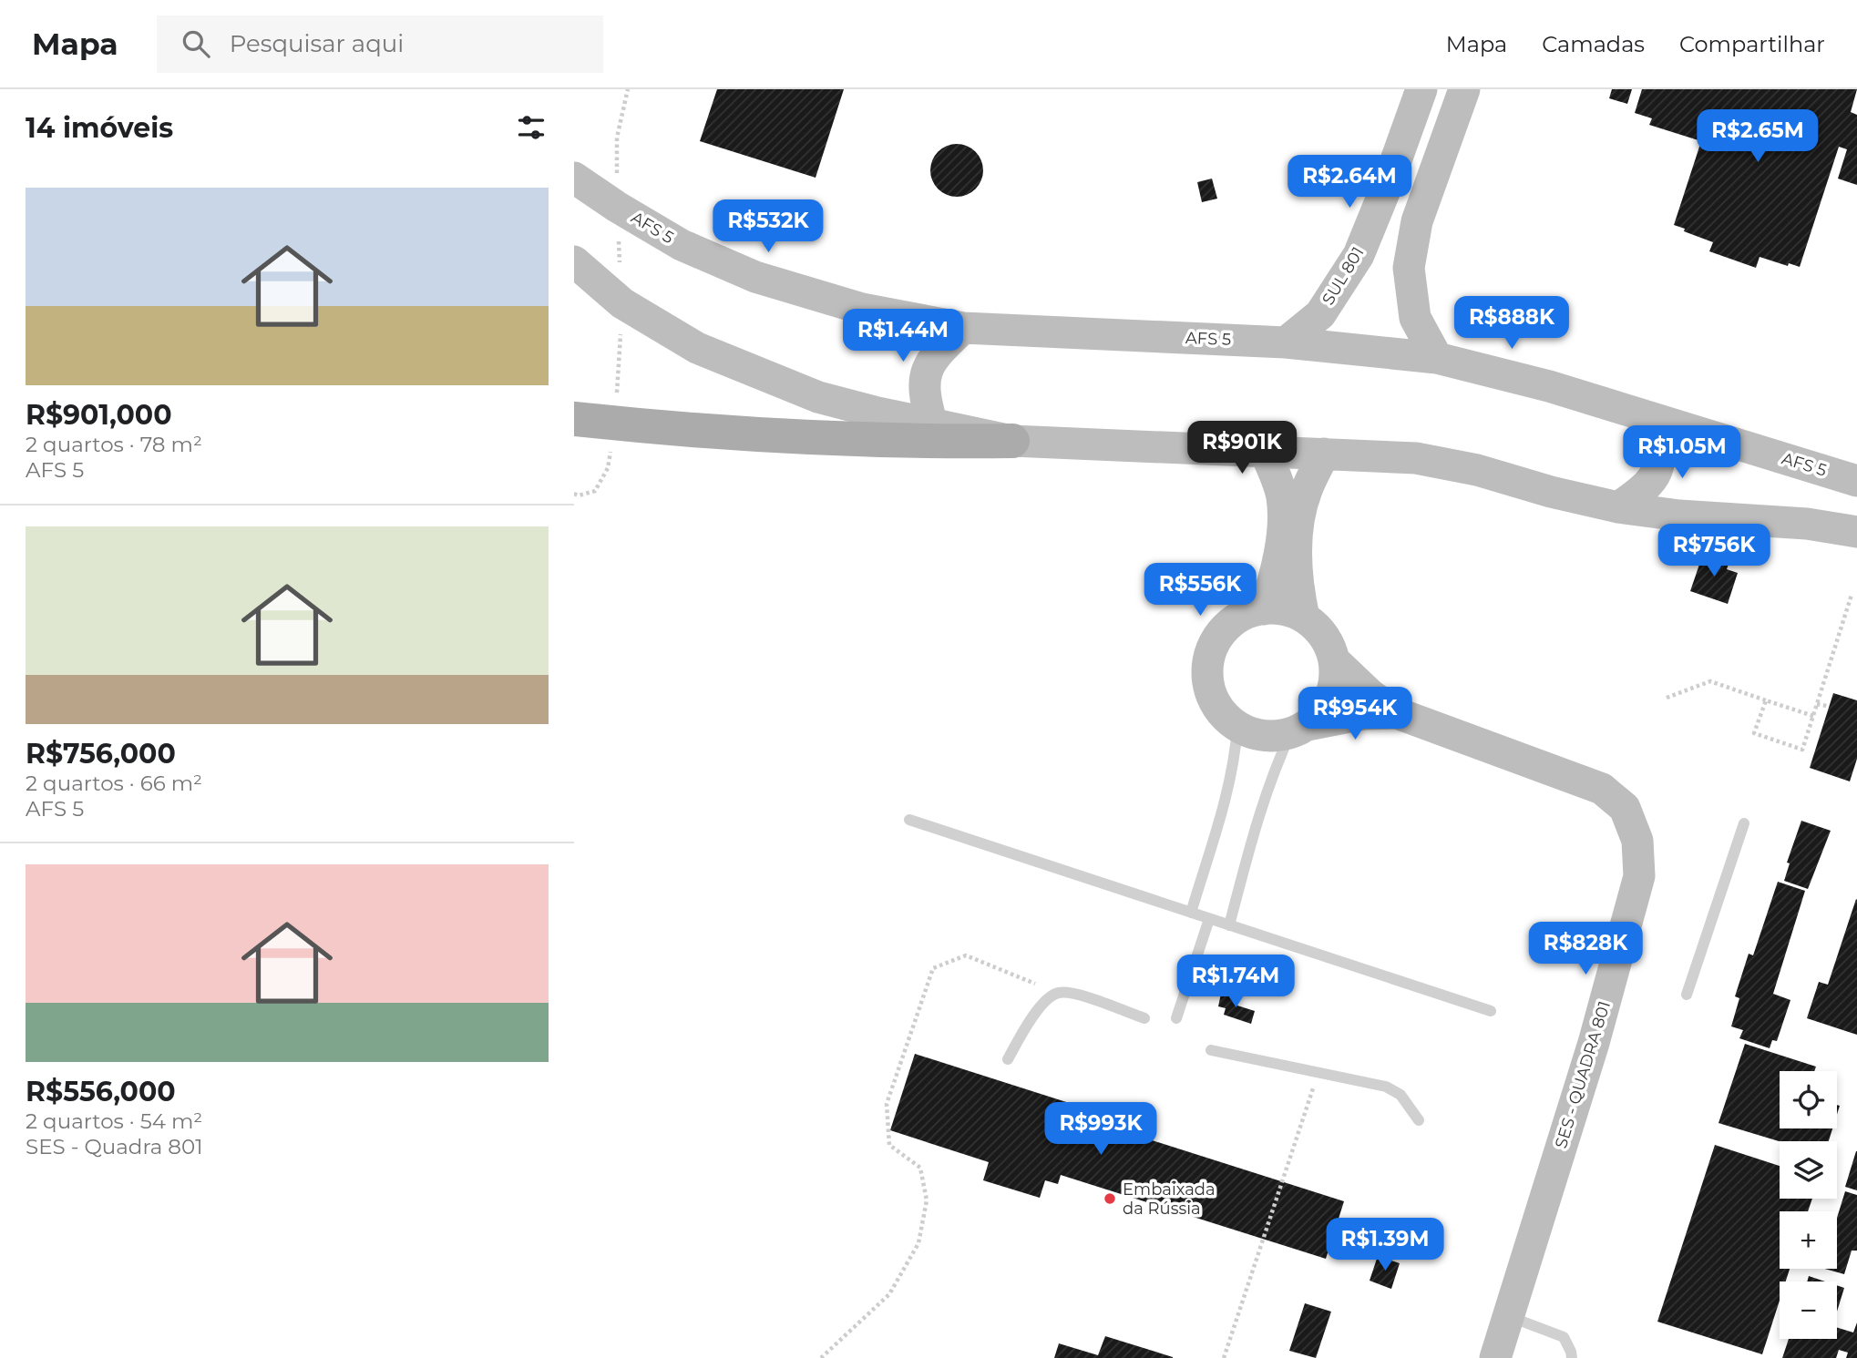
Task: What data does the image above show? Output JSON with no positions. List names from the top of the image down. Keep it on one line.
{"streets":{"main road":["AFS 5","SUL 801","SES - QUADRA 801"]},"crossings":[["AFS 5","SUL 801"]],"places":["Embaixada da Rússia"],"page":{"header":"Mapa","search":"Pesquisar aqui","nav":["Mapa","Camadas","Compartilhar"],"heading":"14 imóveis","price":["R$2.65M","R$2.64M","R$532K","R$888K","R$1.44M","R$901K","R$1.05M","R$756K","R$556K","R$954K","R$828K","R$1.74M","R$993K","R$1.39M"],"list":[{"name":"R$901,000","note":"2 quartos · 78 m² · AFS 5"},{"name":"R$756,000","note":"2 quartos · 66 m² · AFS 5"},{"name":"R$556,000","note":"2 quartos · 54 m² · SES - Quadra 801"}],"map_buttons":["+","−"]}}
